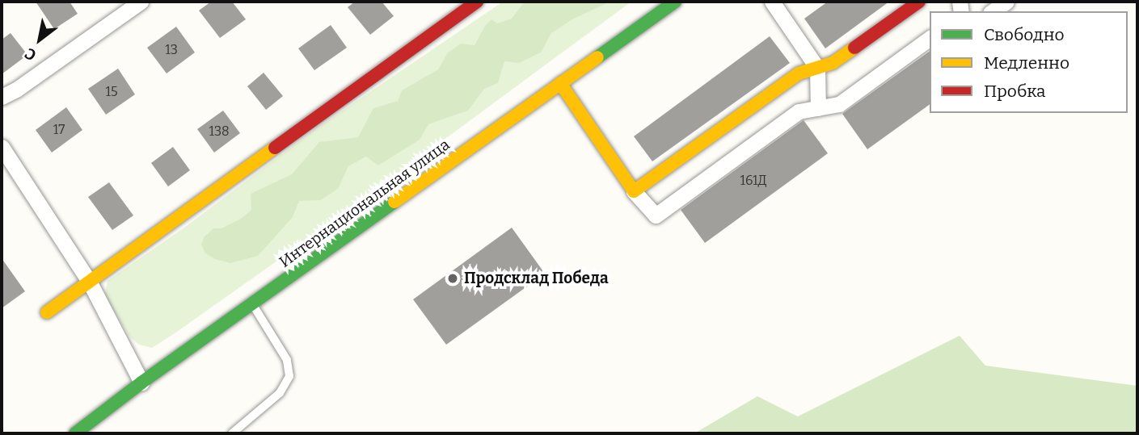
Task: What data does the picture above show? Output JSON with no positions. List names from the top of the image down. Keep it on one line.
{"streets":{"street":["Интернациональная улица"]},"places":["Продсклад Победа"],"house_numbers":["13","15","17","138","161Д"],"legend":["Свободно","Медленно","Пробка"],"north":"bottom left"}
